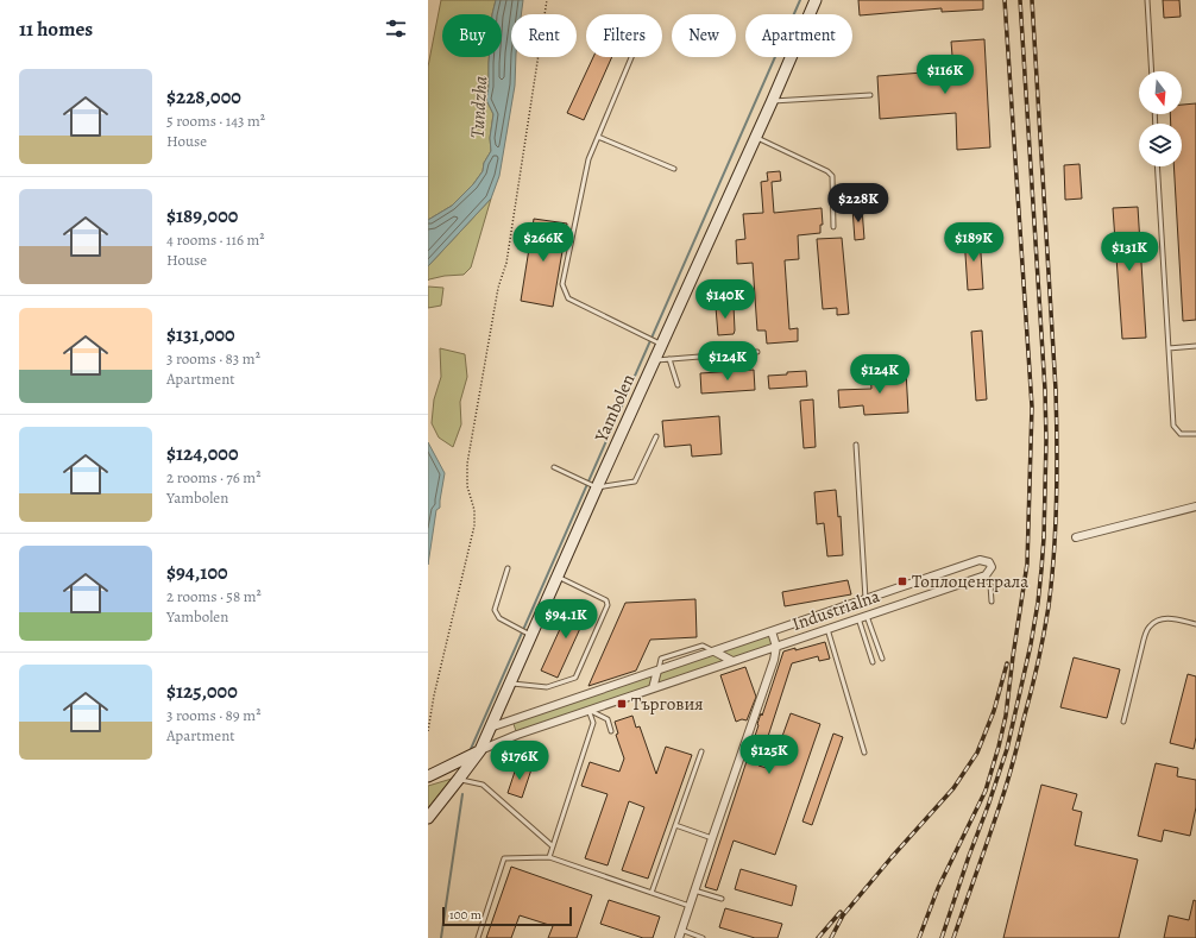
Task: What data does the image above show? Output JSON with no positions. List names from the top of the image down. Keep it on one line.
{"streets":{"main road":["Yambolen"],"street":["Industrialna"]},"crossings":[["Yambolen","Industrialna"]],"water":["Tundzha"],"places":{"transit":["Топлоцентрала","Търговия"]},"scale_bar":"100 m","north":"bottom","page":{"heading":"11 homes","chip":["Buy","Rent","Filters","New","Apartment"],"price":["$116K","$228K","$266K","$189K","$131K","$140K","$124K","$124K","$94.1K","$125K","$176K"],"list":[{"name":"$228,000","note":"5 rooms · 143 m² · House"},{"name":"$189,000","note":"4 rooms · 116 m² · House"},{"name":"$131,000","note":"3 rooms · 83 m² · Apartment"},{"name":"$124,000","note":"2 rooms · 76 m² · Yambolen"},{"name":"$94,100","note":"2 rooms · 58 m² · Yambolen"},{"name":"$125,000","note":"3 rooms · 89 m² · Apartment"}],"scale":"100 m"}}
